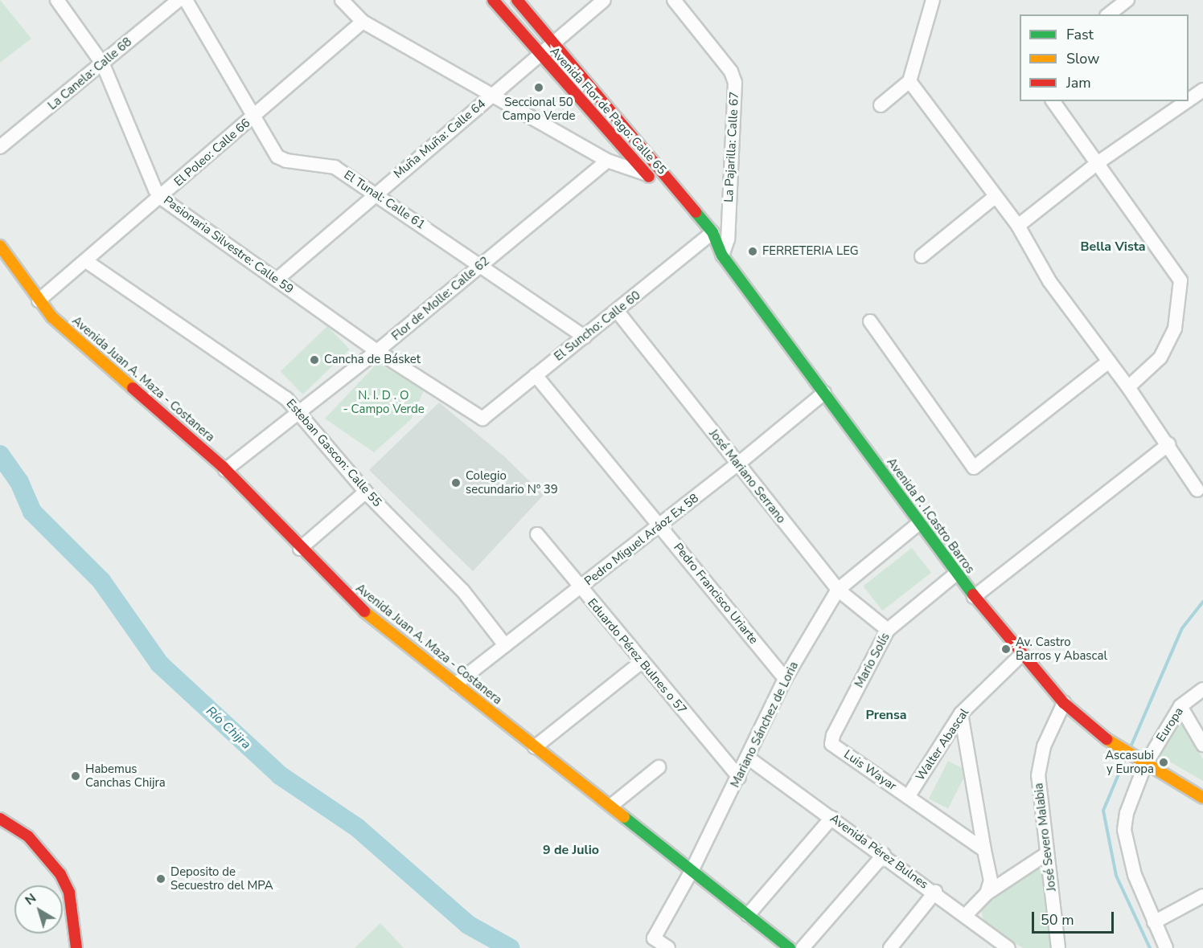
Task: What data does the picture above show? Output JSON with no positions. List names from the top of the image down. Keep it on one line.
{"streets":{"street":["La Canela: Calle 68","Avenida Flor de Pago: Calle 65","Muña Muña: Calle 64","La Pajarilla: Calle 67","El Poleo: Calle 66","El Tunal: Calle 61","Pasionaria Silvestre: Calle 59","Flor de Molle: Calle 62","El Suncho: Calle 60","Avenida Juan A. Maza - Costanera","Esteban Gascon: Calle 55","José Mariano Serrano","Avenida P. I.Castro Barros","Pedro Miguel Aráoz Ex 58","Pedro Francisco Uriarte","Eduardo Pérez Bulnes o 57","Mario Solís","Mariano Sánchez de Loria","Europa","Walter Abascal","Luis Wayar","José Severo Malabia","Avenida Pérez Bulnes"]},"crossings":[["La Canela: Calle 68","Pasionaria Silvestre: Calle 59"],["Avenida Flor de Pago: Calle 65","Muña Muña: Calle 64"],["Avenida Flor de Pago: Calle 65","El Suncho: Calle 60"],["Avenida Flor de Pago: Calle 65","Avenida P. I.Castro Barros"],["Muña Muña: Calle 64","El Tunal: Calle 61"],["Muña Muña: Calle 64","Pasionaria Silvestre: Calle 59"],["La Pajarilla: Calle 67","Avenida P. I.Castro Barros"],["El Poleo: Calle 66","El Tunal: Calle 61"],["El Poleo: Calle 66","Pasionaria Silvestre: Calle 59"],["El Poleo: Calle 66","Avenida Juan A. Maza - Costanera"],["El Poleo: Calle 66","Esteban Gascon: Calle 55"],["El Tunal: Calle 61","Flor de Molle: Calle 62"],["El Tunal: Calle 61","El Suncho: Calle 60"],["Pasionaria Silvestre: Calle 59","Flor de Molle: Calle 62"],["Pasionaria Silvestre: Calle 59","El Suncho: Calle 60"],["Flor de Molle: Calle 62","Avenida Juan A. Maza - Costanera"],["Flor de Molle: Calle 62","Esteban Gascon: Calle 55"],["El Suncho: Calle 60","José Mariano Serrano"],["El Suncho: Calle 60","Avenida P. I.Castro Barros"],["El Suncho: Calle 60","Pedro Francisco Uriarte"],["Avenida Juan A. Maza - Costanera","Pedro Miguel Aráoz Ex 58"],["Avenida Juan A. Maza - Costanera","Mariano Sánchez de Loria"],["Esteban Gascon: Calle 55","Pedro Miguel Aráoz Ex 58"],["José Mariano Serrano","Pedro Miguel Aráoz Ex 58"],["José Mariano Serrano","Mario Solís"],["José Mariano Serrano","Mariano Sánchez de Loria"],["Avenida P. I.Castro Barros","Pedro Miguel Aráoz Ex 58"],["Avenida P. I.Castro Barros","Mario Solís"],["Avenida P. I.Castro Barros","Mariano Sánchez de Loria"],["Avenida P. I.Castro Barros","Europa"],["Avenida P. I.Castro Barros","Walter Abascal"],["Avenida P. I.Castro Barros","José Severo Malabia"],["Pedro Miguel Aráoz Ex 58","Pedro Francisco Uriarte"],["Pedro Miguel Aráoz Ex 58","Eduardo Pérez Bulnes o 57"],["Pedro Francisco Uriarte","Mariano Sánchez de Loria"],["Eduardo Pérez Bulnes o 57","Mariano Sánchez de Loria"],["Mario Solís","Luis Wayar"],["Mariano Sánchez de Loria","Avenida Pérez Bulnes"],["Walter Abascal","Luis Wayar"]],"districts":["Bella Vista","Prensa","9 de Julio"],"water":["Río Chijra"],"parks":["N. I. D . O - Campo Verde"],"places":["Seccional 50 Campo Verde","FERRETERIA LEG","Cancha de Básket","Colegio secundario Nº 39","Av. Castro Barros y Abascal","Ascasubi y Europa","Habemus Canchas Chijra","Deposito de Secuestro del MPA"],"legend":["Fast","Slow","Jam"],"scale_bar":"50 m","north":"top left"}
